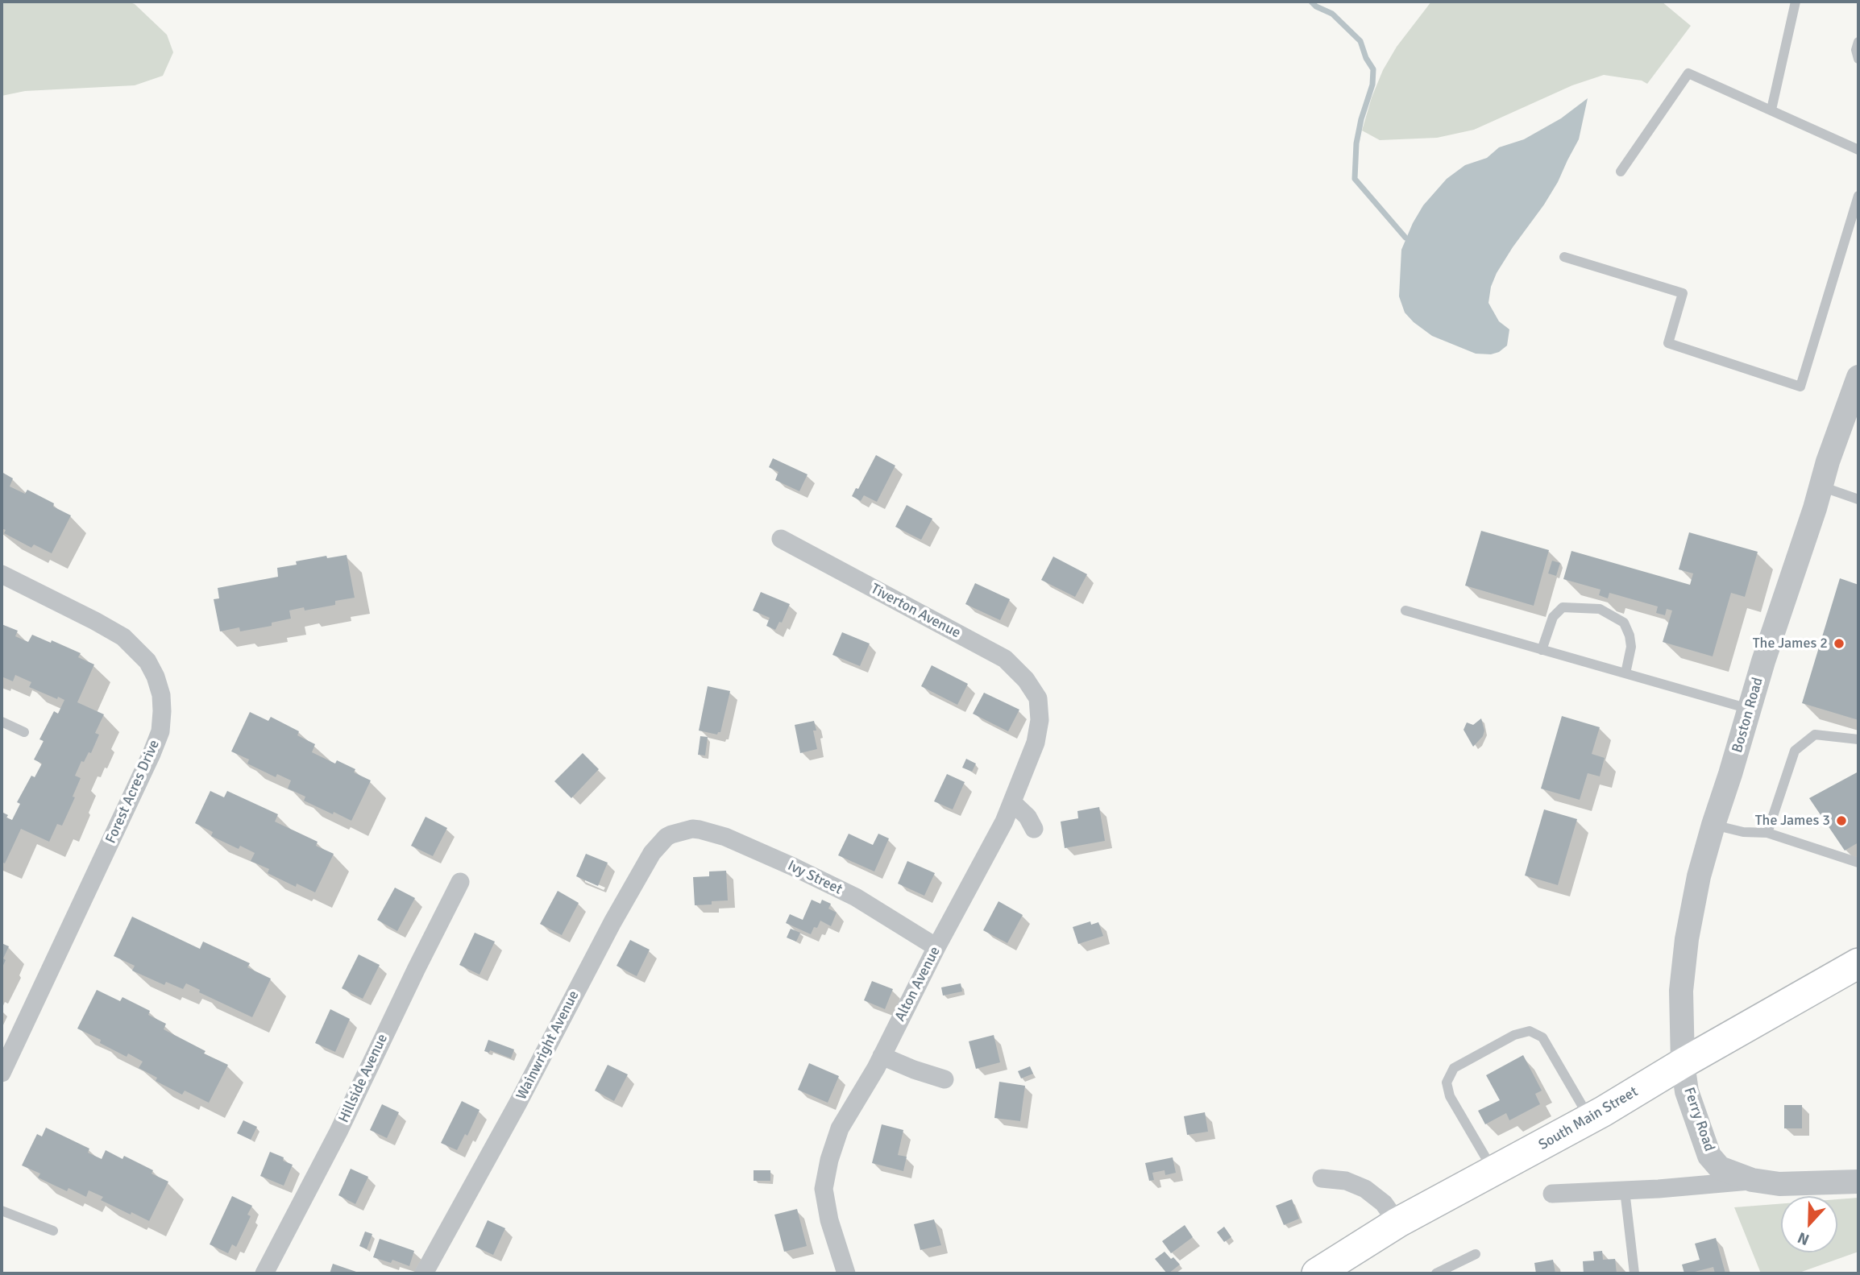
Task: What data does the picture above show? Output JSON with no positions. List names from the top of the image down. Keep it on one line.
{"streets":{"main road":["South Main Street"],"street":["Tiverton Avenue","Boston Road","Forest Acres Drive","Ivy Street","Alton Avenue","Wainwright Avenue","Hillside Avenue","Ferry Road"]},"crossings":[["Tiverton Avenue","Alton Avenue"],["Boston Road","South Main Street"],["Boston Road","Ferry Road"],["Ivy Street","Alton Avenue"],["Ivy Street","Wainwright Avenue"],["South Main Street","Ferry Road"]],"places":["The James 2","The James 3"],"north":"bottom"}
